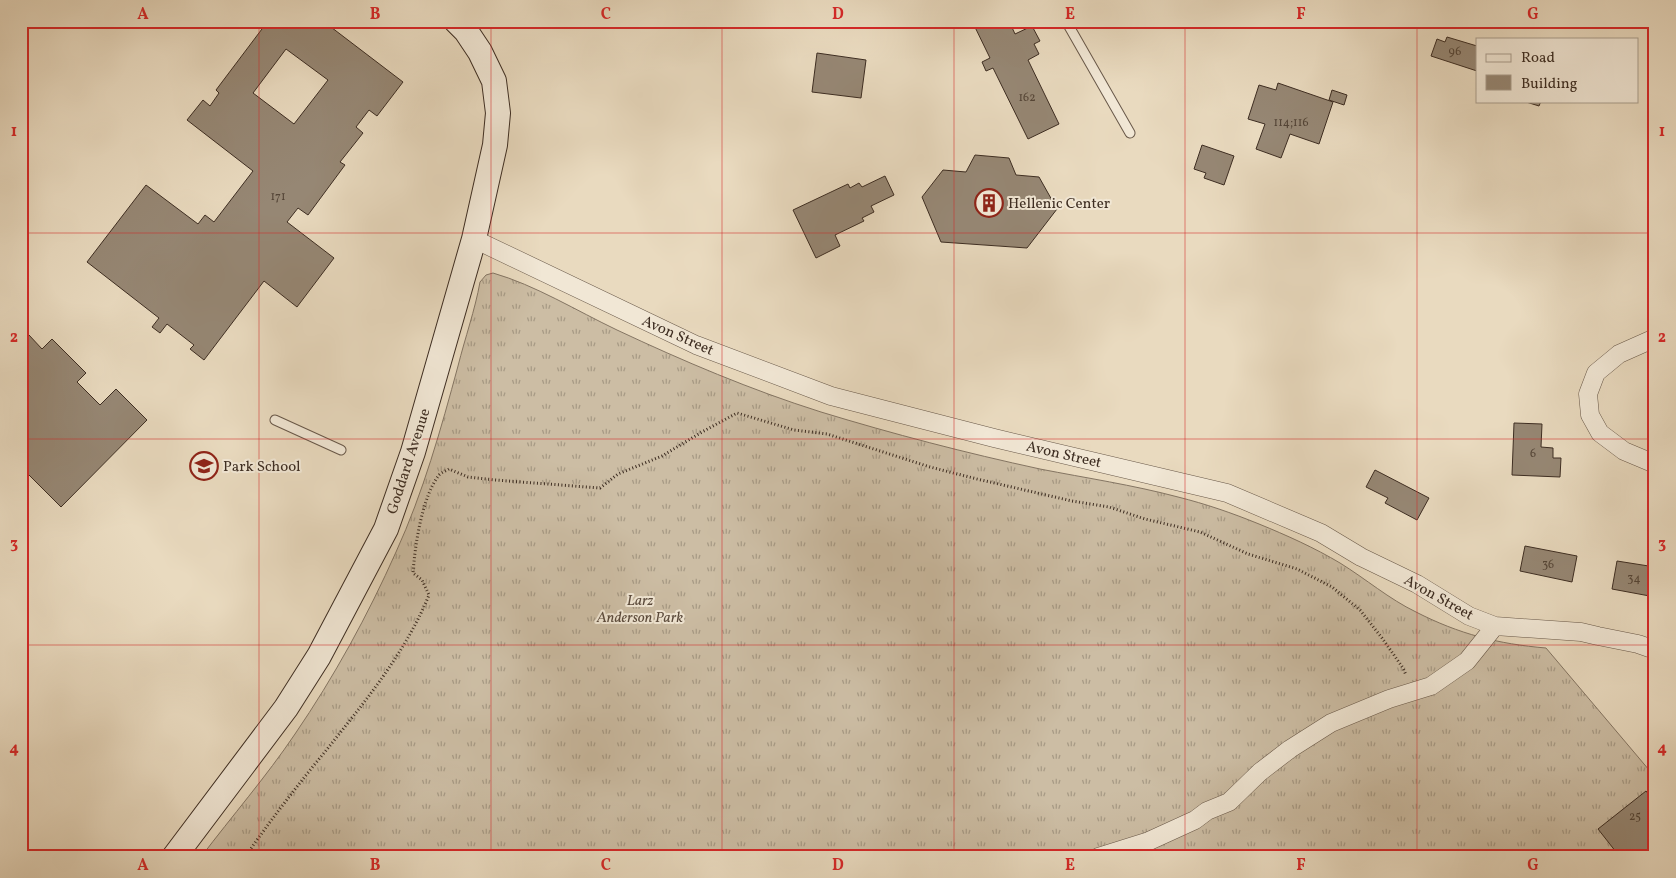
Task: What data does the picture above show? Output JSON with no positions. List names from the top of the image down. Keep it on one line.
{"streets":{"main road":["Goddard Avenue"],"street":["Avon Street"]},"crossings":[["Avon Street","Goddard Avenue"]],"parks":["Larz Anderson Park"],"places":{"building":["Hellenic Center"],"school or university":["Park School"]},"house_numbers":["96","162","114;116","171","6","36","34","25"],"legend":["Road","Building"],"grid":{"columns":["A","B","C","D","E","F","G"],"rows":["1","2","3","4"]}}
